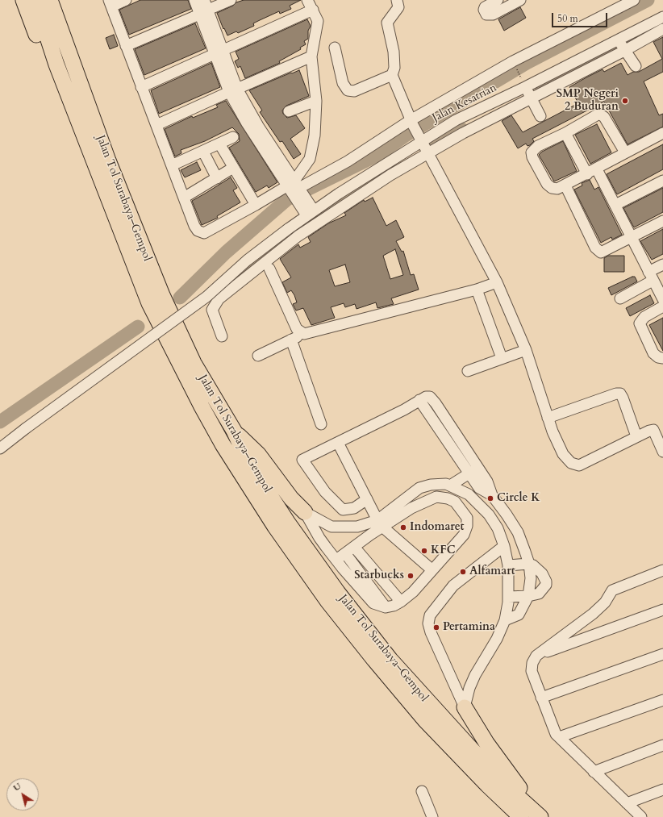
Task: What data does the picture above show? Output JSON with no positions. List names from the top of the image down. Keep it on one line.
{"streets":{"highway":["Jalan Tol Surabaya–Gempol"],"street":["Jalan Kesatrian"]},"places":["SMP Negeri 2 Buduran","Circle K","Indomaret","KFC","Alfamart","Starbucks","Pertamina"],"scale_bar":"50 m","north":"top left"}
